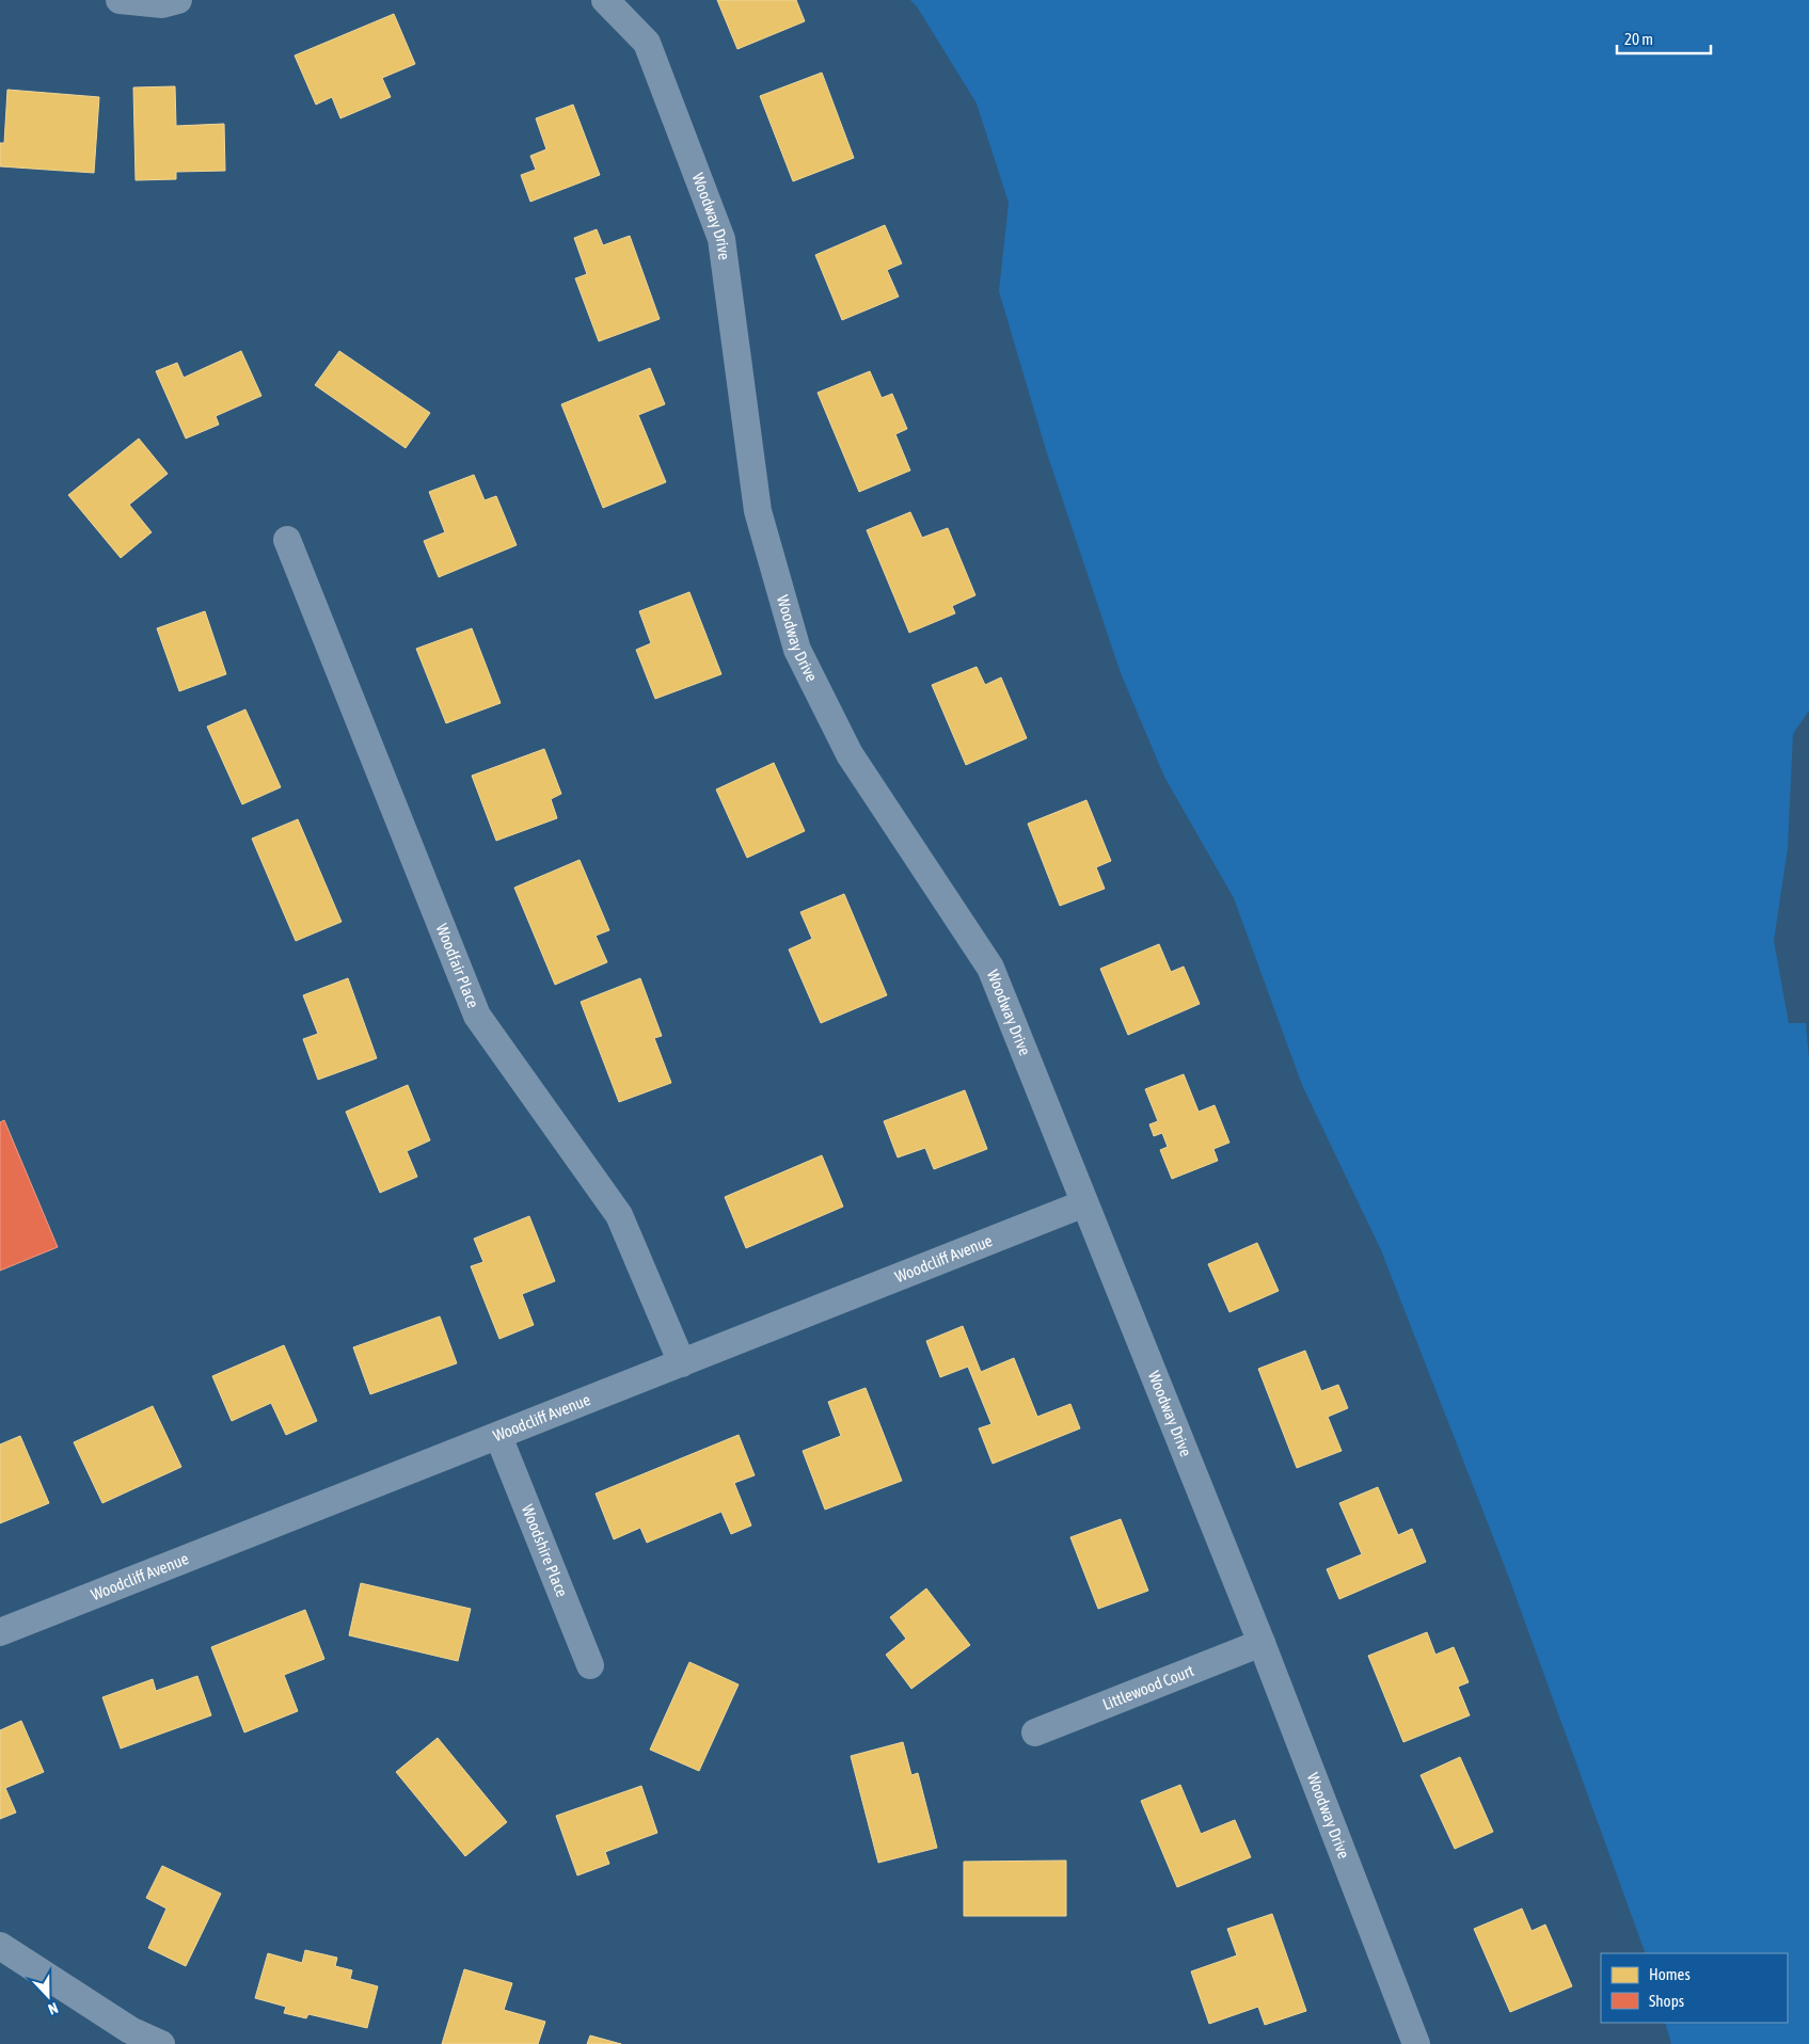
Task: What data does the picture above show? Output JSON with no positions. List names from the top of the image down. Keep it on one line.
{"streets":{"street":["Woodway Drive","Woodfair Place","Woodcliff Avenue","Woodshire Place","Littlewood Court"]},"crossings":[["Woodway Drive","Woodcliff Avenue"],["Woodway Drive","Littlewood Court"],["Woodfair Place","Woodcliff Avenue"],["Woodcliff Avenue","Woodshire Place"]],"legend":["Homes","Shops"],"scale_bar":"20 m","north":"bottom"}
